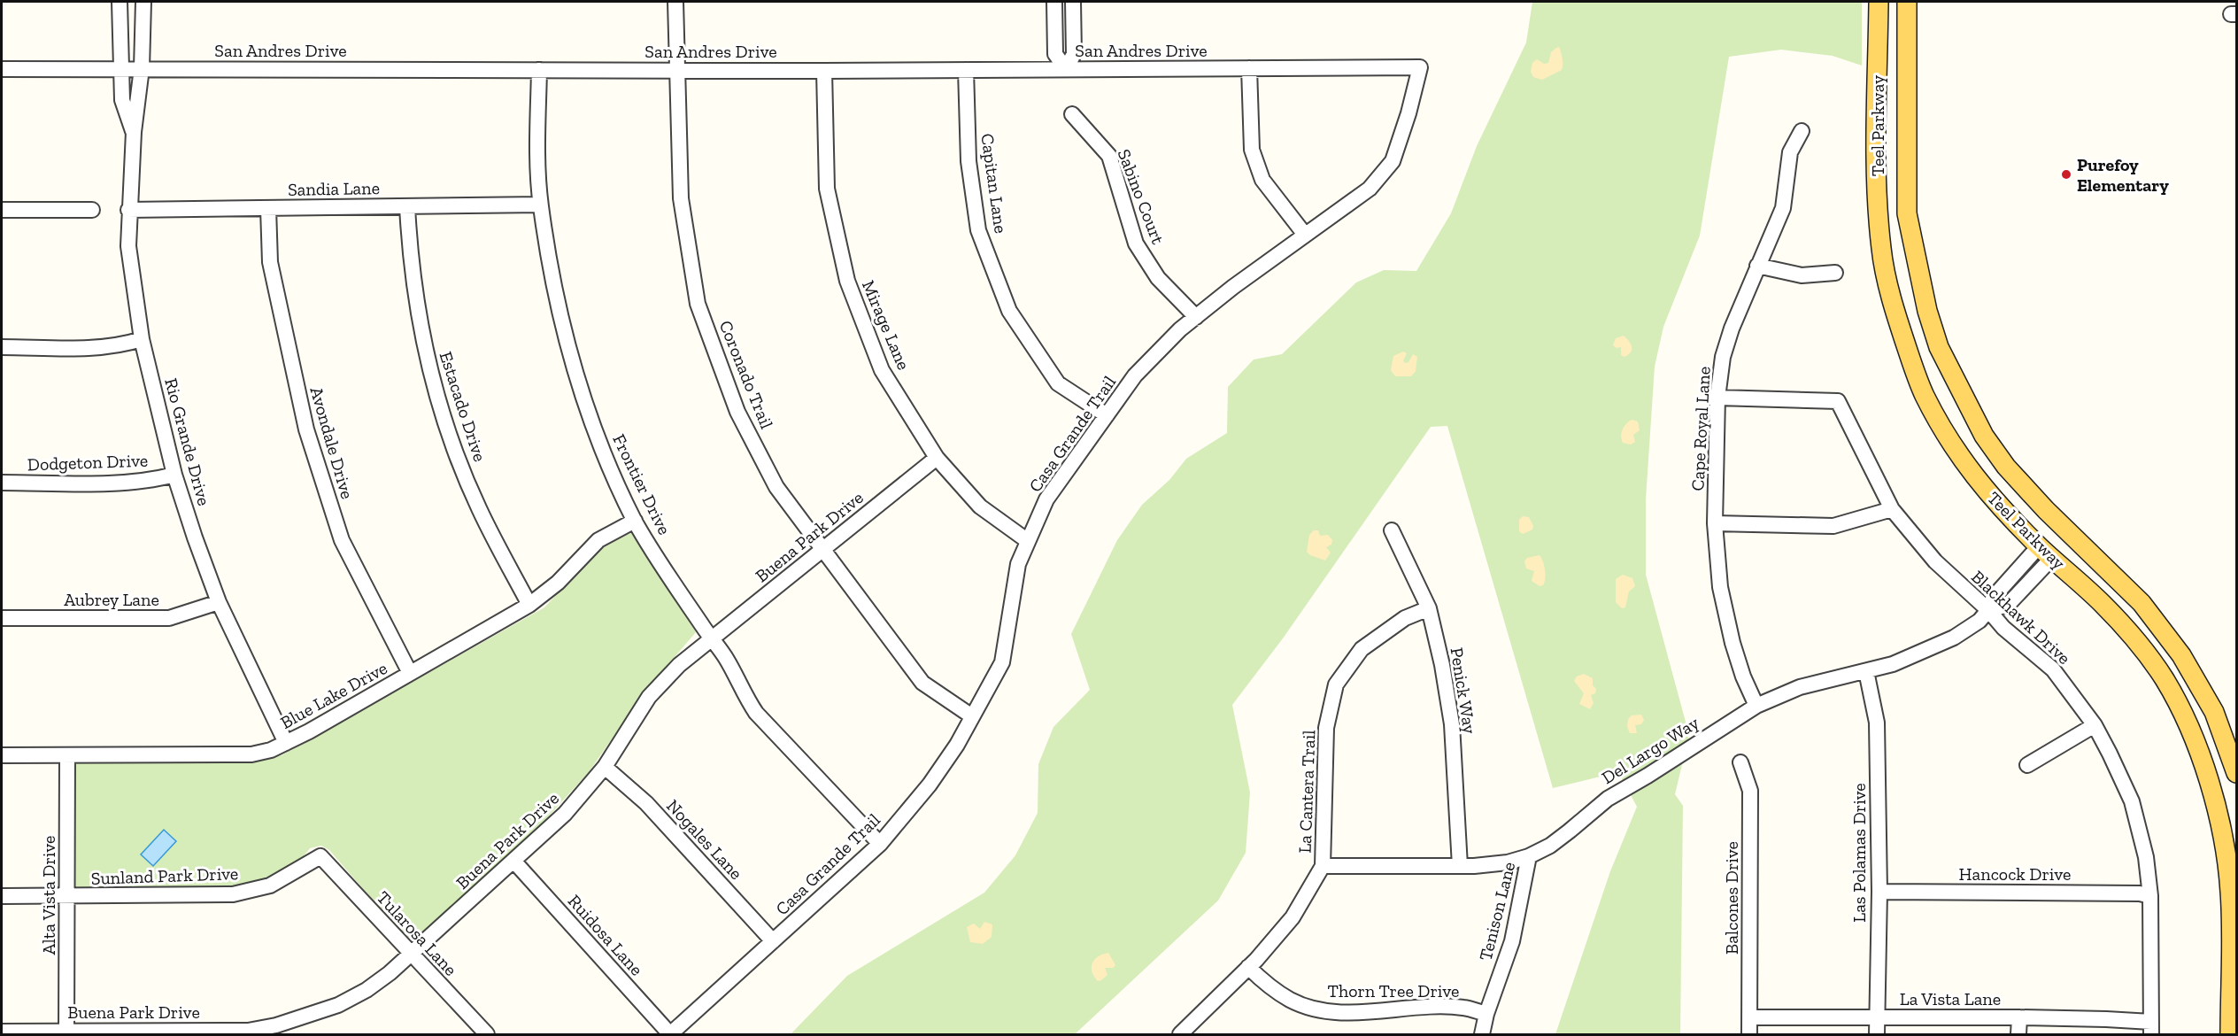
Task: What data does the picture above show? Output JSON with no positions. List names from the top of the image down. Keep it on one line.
{"streets":{"main road":["Teel Parkway"],"street":["San Andres Drive","Capitan Lane","Sandia Lane","Sabino Court","Mirage Lane","Coronado Trail","Estacado Drive","Cape Royal Lane","Casa Grande Trail","Rio Grande Drive","Avondale Drive","Dodgeton Drive","Frontier Drive","Buena Park Drive","Aubrey Lane","Blackhawk Drive","Penick Way","Blue Lake Drive","Del Largo Way","La Cantera Trail","Nogales Lane","Las Polamas Drive","Hancock Drive","Sunland Park Drive","Alta Vista Drive","Balcones Drive","Tenison Lane","Tularosa Lane","Ruidosa Lane","Thorn Tree Drive","La Vista Lane"]},"crossings":[["San Andres Drive","Capitan Lane"],["San Andres Drive","Mirage Lane"],["San Andres Drive","Coronado Trail"],["San Andres Drive","Casa Grande Trail"],["San Andres Drive","Rio Grande Drive"],["San Andres Drive","Frontier Drive"],["Teel Parkway","Del Largo Way"],["Capitan Lane","Casa Grande Trail"],["Sandia Lane","Estacado Drive"],["Sandia Lane","Rio Grande Drive"],["Sandia Lane","Avondale Drive"],["Sandia Lane","Frontier Drive"],["Sabino Court","Casa Grande Trail"],["Mirage Lane","Casa Grande Trail"],["Mirage Lane","Buena Park Drive"],["Coronado Trail","Casa Grande Trail"],["Coronado Trail","Buena Park Drive"],["Estacado Drive","Blue Lake Drive"],["Cape Royal Lane","Blackhawk Drive"],["Cape Royal Lane","Del Largo Way"],["Casa Grande Trail","Frontier Drive"],["Casa Grande Trail","Nogales Lane"],["Casa Grande Trail","Ruidosa Lane"],["Rio Grande Drive","Dodgeton Drive"],["Rio Grande Drive","Aubrey Lane"],["Rio Grande Drive","Blue Lake Drive"],["Avondale Drive","Blue Lake Drive"],["Frontier Drive","Buena Park Drive"],["Frontier Drive","Blue Lake Drive"],["Buena Park Drive","Nogales Lane"],["Buena Park Drive","Alta Vista Drive"],["Buena Park Drive","Tularosa Lane"],["Buena Park Drive","Ruidosa Lane"],["Blackhawk Drive","Del Largo Way"],["Blackhawk Drive","Hancock Drive"],["Blackhawk Drive","La Vista Lane"],["Penick Way","Del Largo Way"],["Penick Way","La Cantera Trail"],["Blue Lake Drive","Alta Vista Drive"],["Del Largo Way","La Cantera Trail"],["Del Largo Way","Las Polamas Drive"],["Del Largo Way","Tenison Lane"],["La Cantera Trail","Thorn Tree Drive"],["Las Polamas Drive","Hancock Drive"],["Las Polamas Drive","La Vista Lane"],["Sunland Park Drive","Alta Vista Drive"],["Sunland Park Drive","Tularosa Lane"],["Balcones Drive","La Vista Lane"],["Tenison Lane","Thorn Tree Drive"]],"places":["Purefoy Elementary"]}
